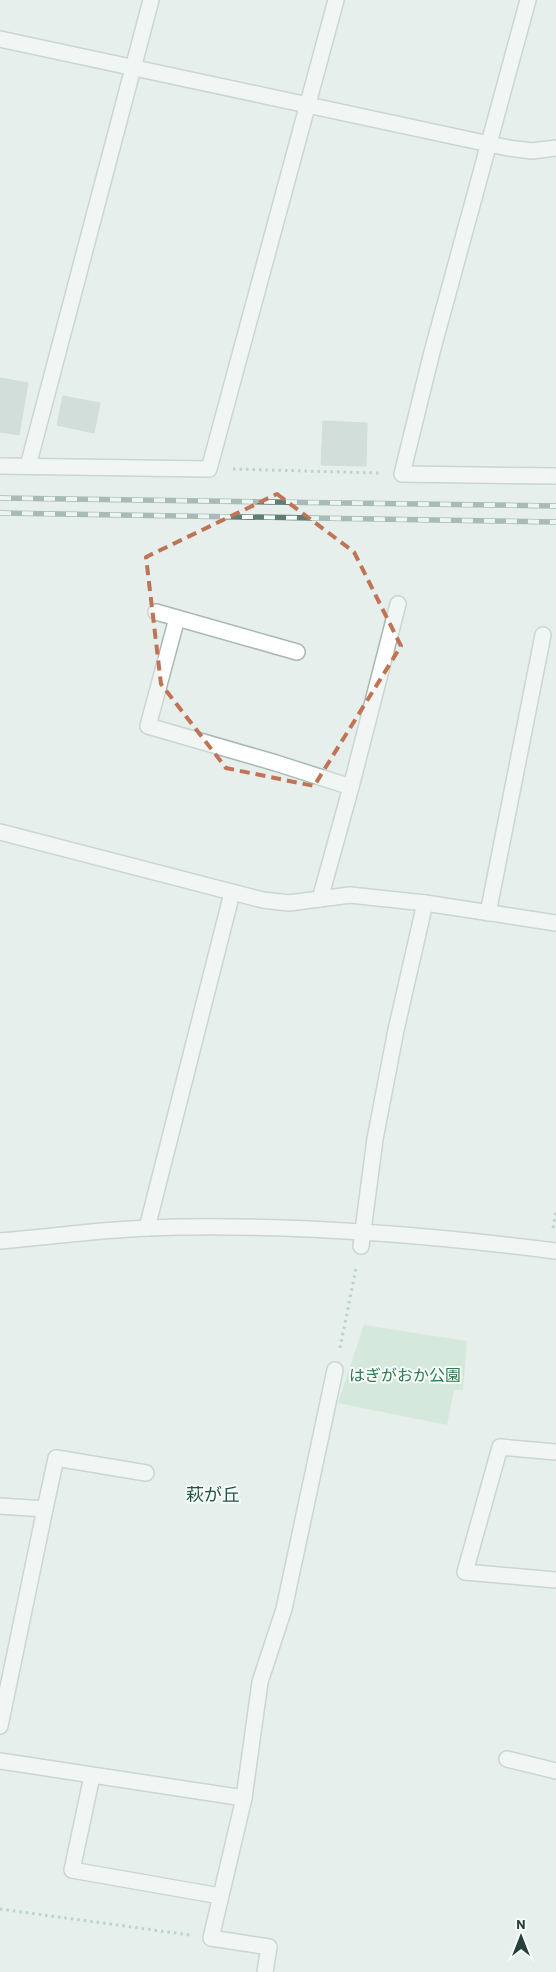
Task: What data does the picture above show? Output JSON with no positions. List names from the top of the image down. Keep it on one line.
{"districts":["萩が丘"],"parks":["はぎがおか公園"],"north":"top"}
